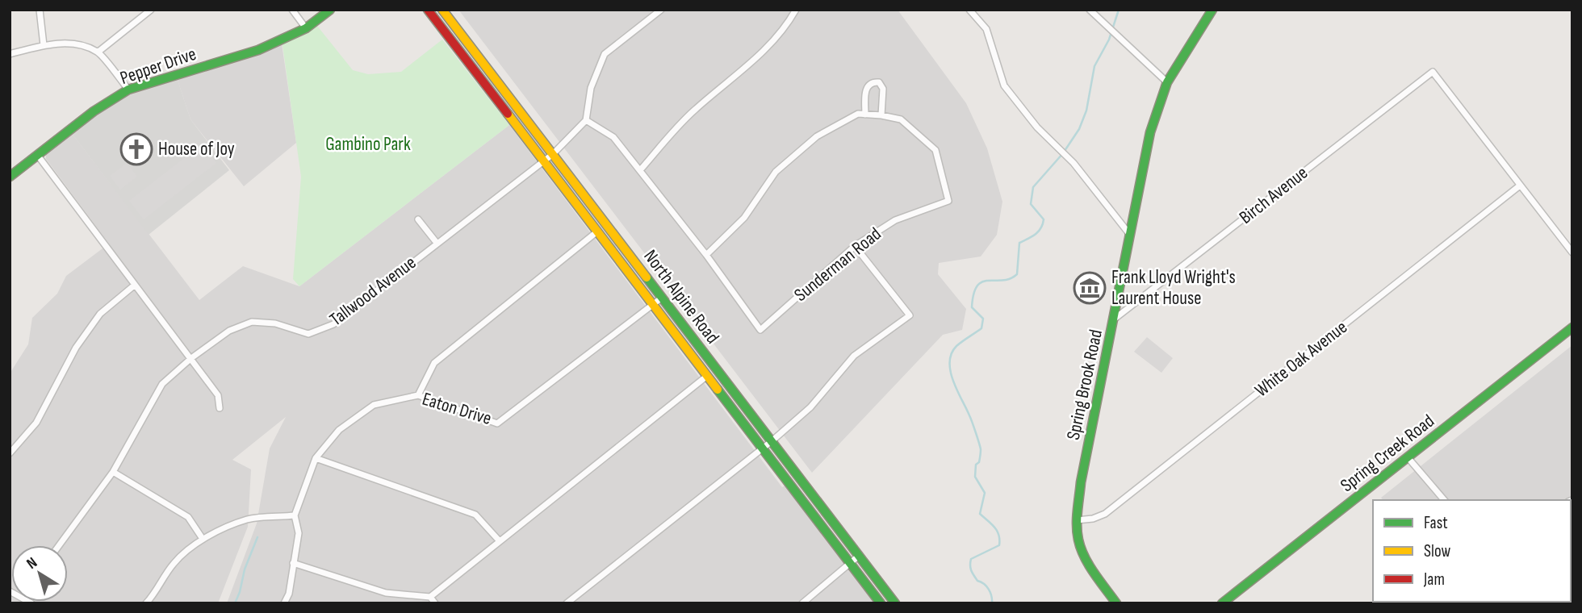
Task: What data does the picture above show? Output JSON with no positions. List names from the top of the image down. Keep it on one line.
{"streets":{"main road":["Pepper Drive","North Alpine Road","Spring Brook Road","Spring Creek Road"],"street":["Birch Avenue","Sunderman Road","Tallwood Avenue","White Oak Avenue","Eaton Drive"]},"crossings":[["Birch Avenue","White Oak Avenue"],["Birch Avenue","Spring Brook Road"],["Tallwood Avenue","North Alpine Road"],["North Alpine Road","Eaton Drive"],["White Oak Avenue","Spring Brook Road"]],"parks":["Gambino Park"],"places":{"church":["House of Joy"],"museum":["Frank Lloyd Wright's Laurent House"]},"legend":["Fast","Slow","Jam"],"north":"top left"}
